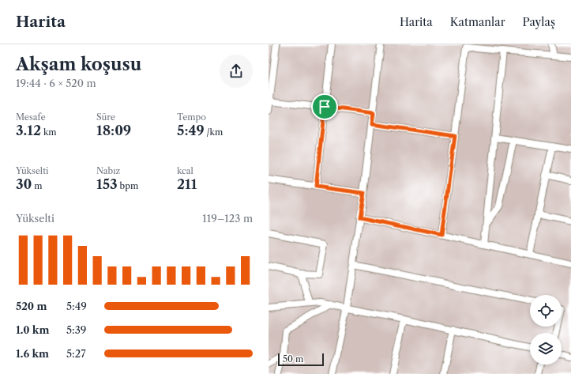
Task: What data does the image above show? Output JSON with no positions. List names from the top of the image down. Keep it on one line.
{"scale_bar":"50 m","page":{"header":"Harita","nav":["Harita","Katmanlar","Paylaş"],"heading":["Akşam koşusu","19:44 · 6 × 520 m"],"stats":[["Mesafe","3.12 km"],["Süre","18:09"],["Tempo","5:49 /km"],["Yükselti","30 m"],["Nabız","153 bpm"],["kcal","211"]],"chart":["Yükselti","119–123 m"],"list":[{"name":"520 m","note":"5:49"},{"name":"1.0 km","note":"5:39"},{"name":"1.6 km","note":"5:27"}],"scale":"50 m"}}
